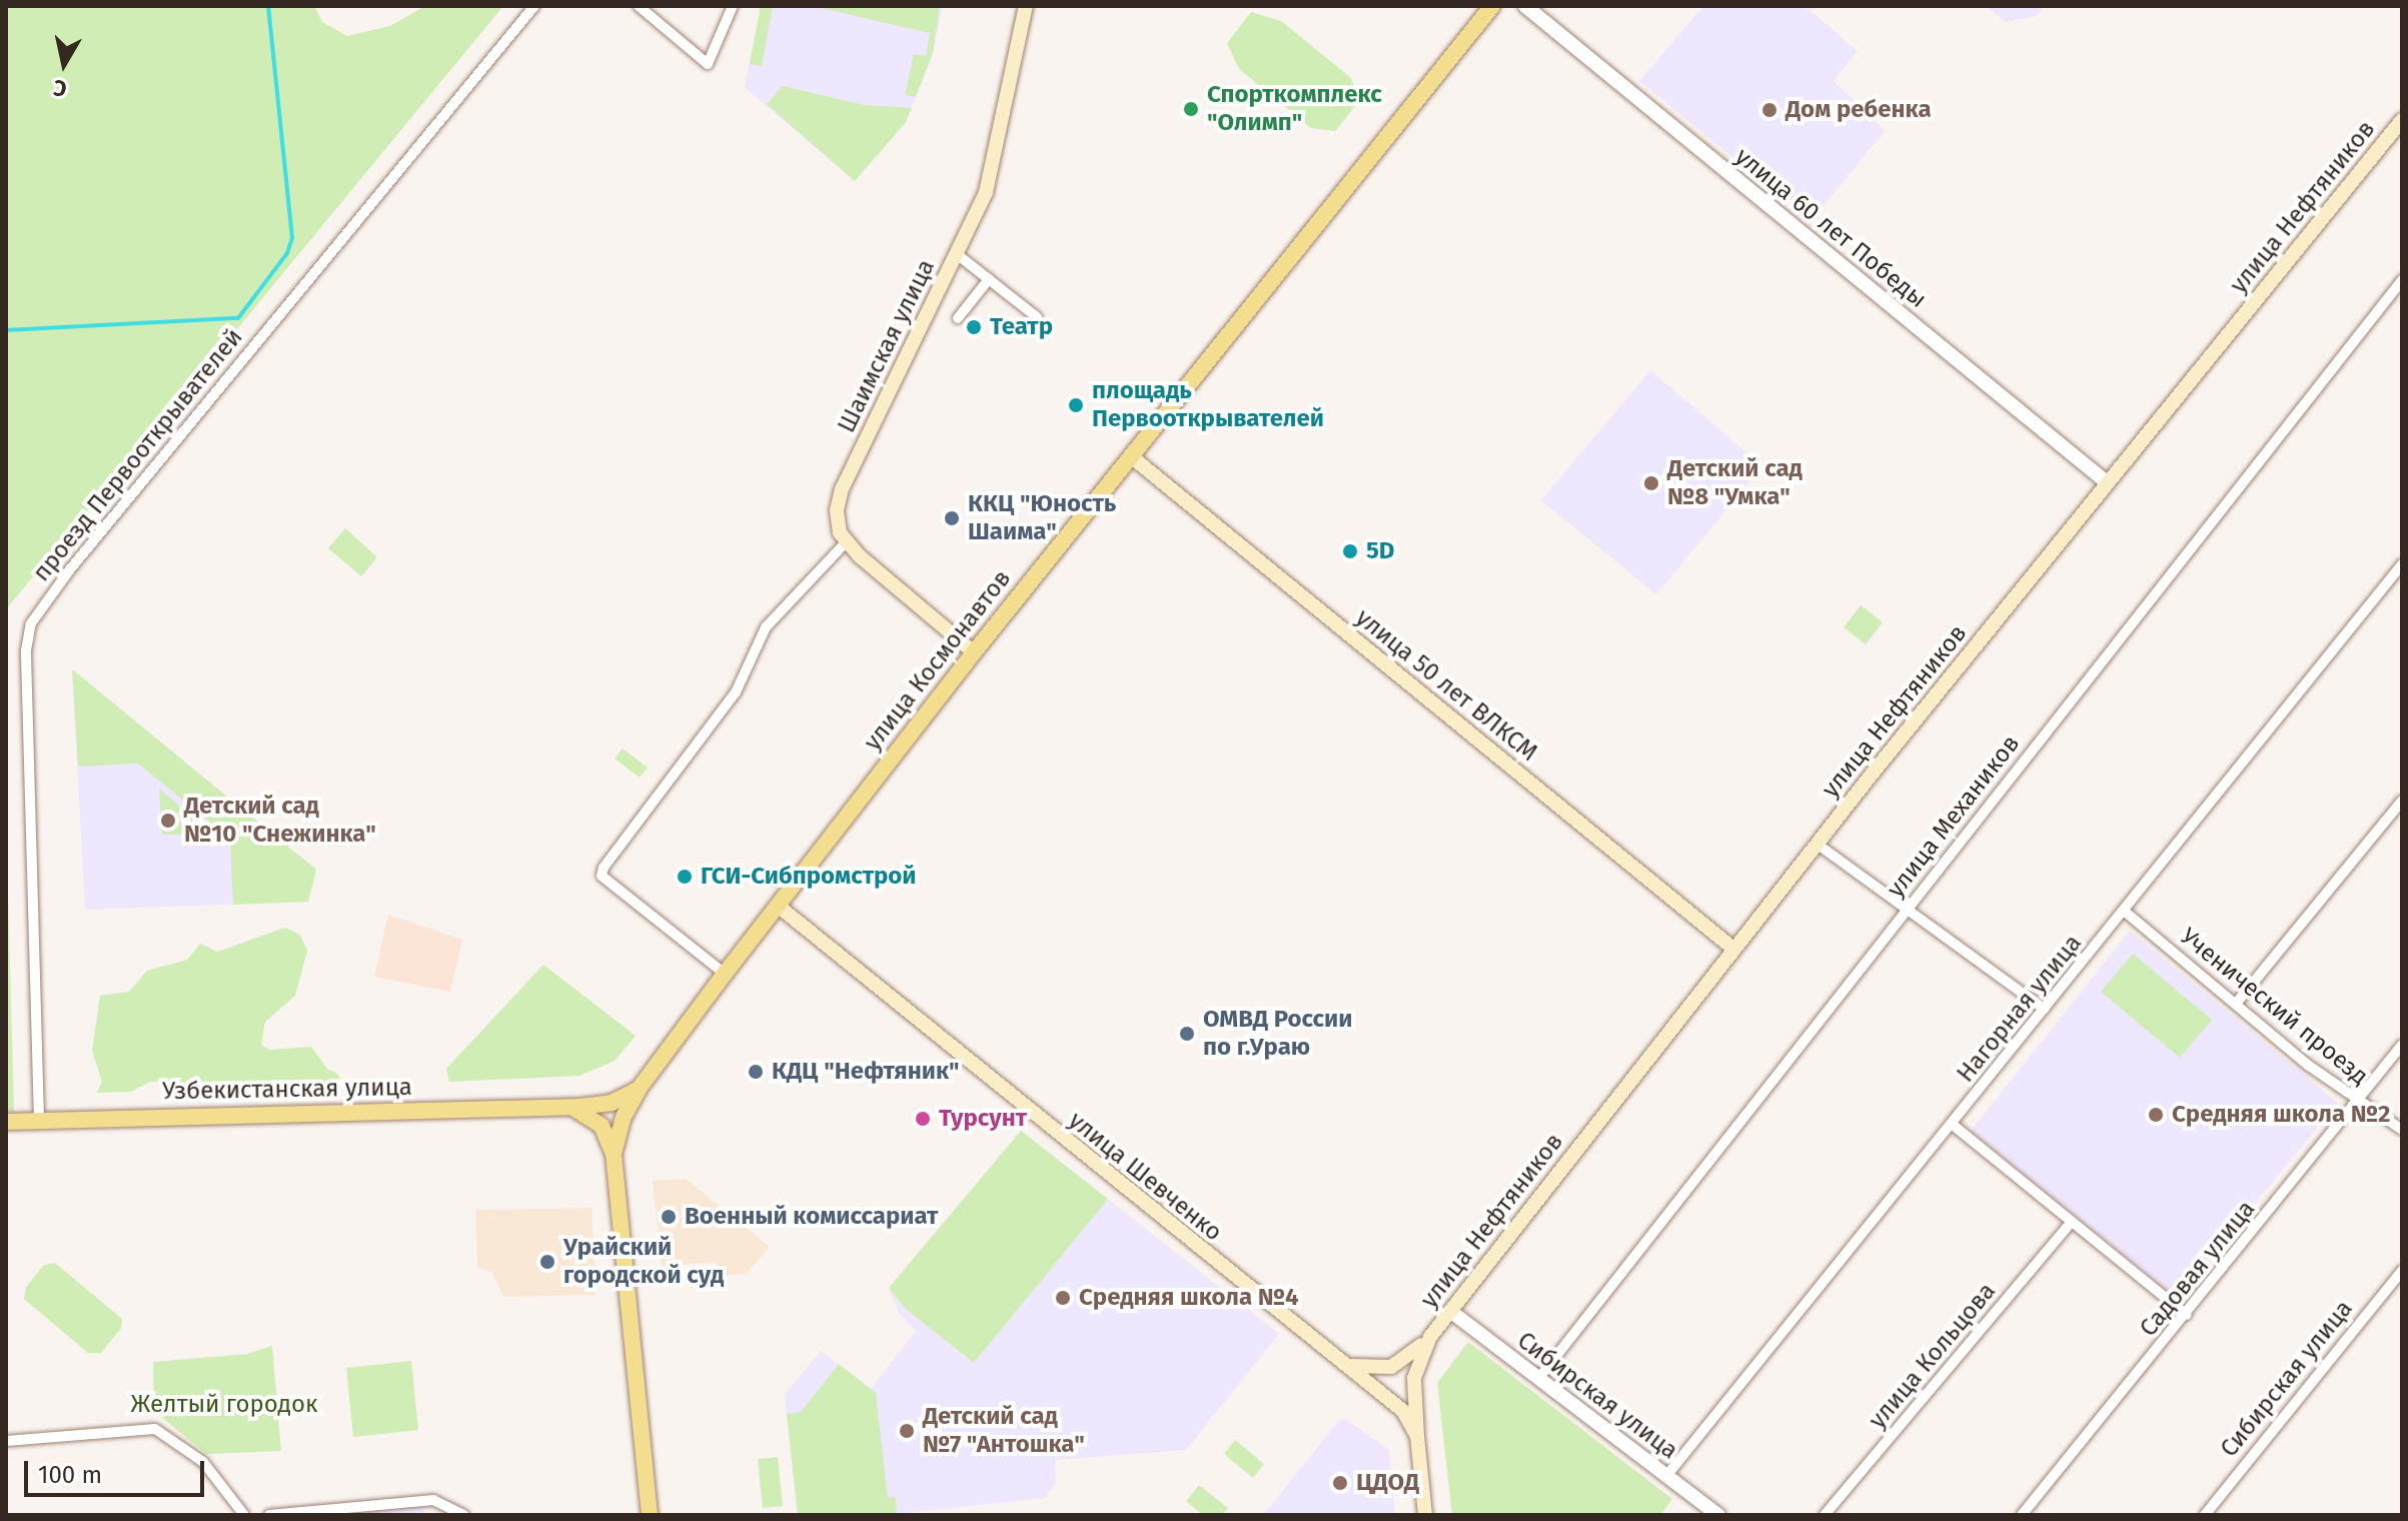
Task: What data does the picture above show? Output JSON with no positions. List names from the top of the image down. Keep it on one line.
{"streets":{"main road":["улица Нефтяников","Шаимская улица","улица Космонавтов","улица 50 лет ВЛКСМ","Узбекистанская улица","улица Шевченко"],"street":["улица 60 лет Победы","проезд Первооткрывателей","улица Механиков","Ученический проезд","Нагорная улица","Садовая улица","улица Кольцова","Сибирская улица"]},"crossings":[["улица Нефтяников","улица 60 лет Победы"],["улица Нефтяников","улица 50 лет ВЛКСМ"],["улица Нефтяников","улица Шевченко"],["улица Нефтяников","Сибирская улица"],["проезд Первооткрывателей","Узбекистанская улица"],["улица Космонавтов","улица 50 лет ВЛКСМ"],["улица Космонавтов","Узбекистанская улица"],["улица Космонавтов","улица Шевченко"],["улица Механиков","Сибирская улица"],["Ученический проезд","Нагорная улица"],["Ученический проезд","Садовая улица"],["Нагорная улица","Сибирская улица"]],"parks":["Желтый городок"],"places":["Спорткомплекс \"Олимп\"","Дом ребенка","Театр","площадь Первооткрывателей","Детский сад №8 \"Умка\"","ККЦ \"Юность Шаима\"","5D","Детский сад №10 \"Снежинка\"","ГСИ-Сибпромстрой","ОМВД России по г.Ураю","КДЦ \"Нефтяник\"","Средняя школа №2","Турсунт","Военный комиссариат","Урайский городской суд","Средняя школа №4","Детский сад №7 \"Антошка\"","ЦДОД"],"scale_bar":"100 m","north":"bottom"}
